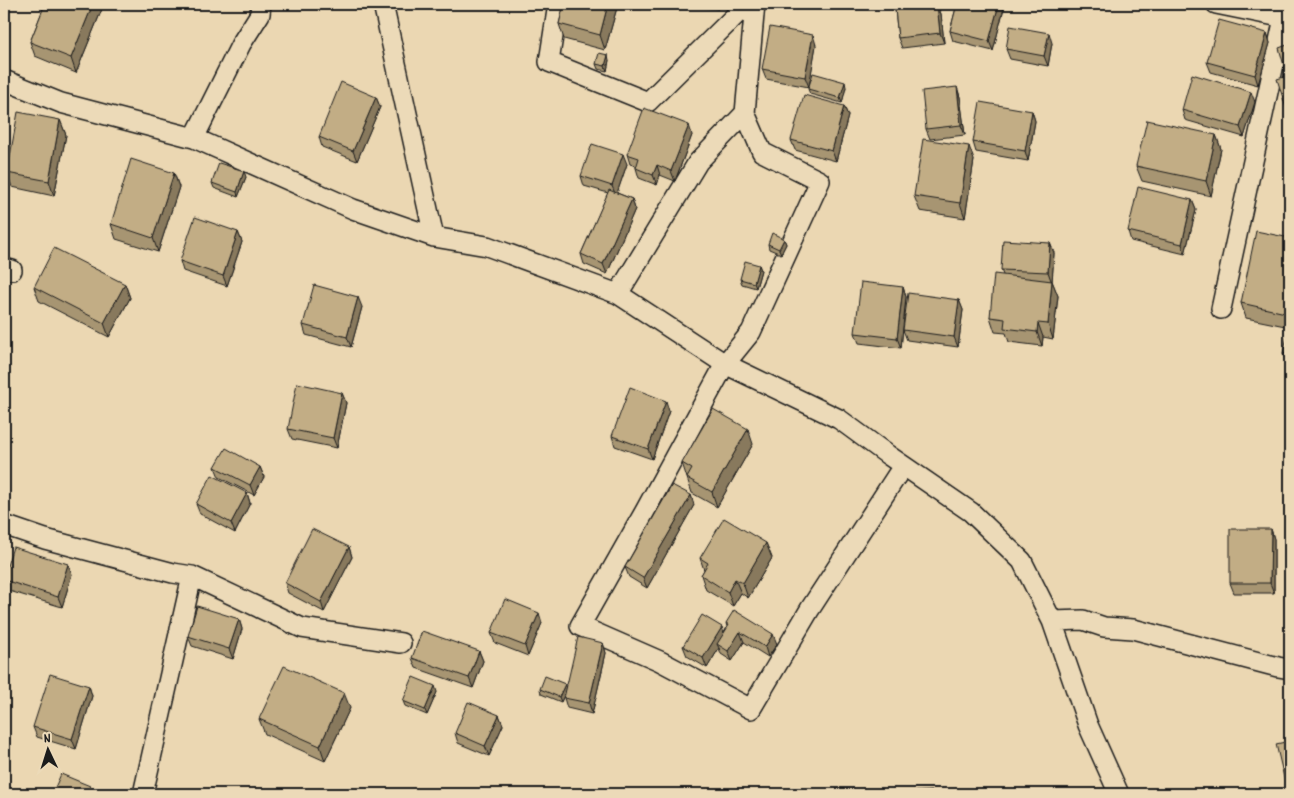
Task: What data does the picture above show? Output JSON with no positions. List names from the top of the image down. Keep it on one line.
{"north":"top"}
